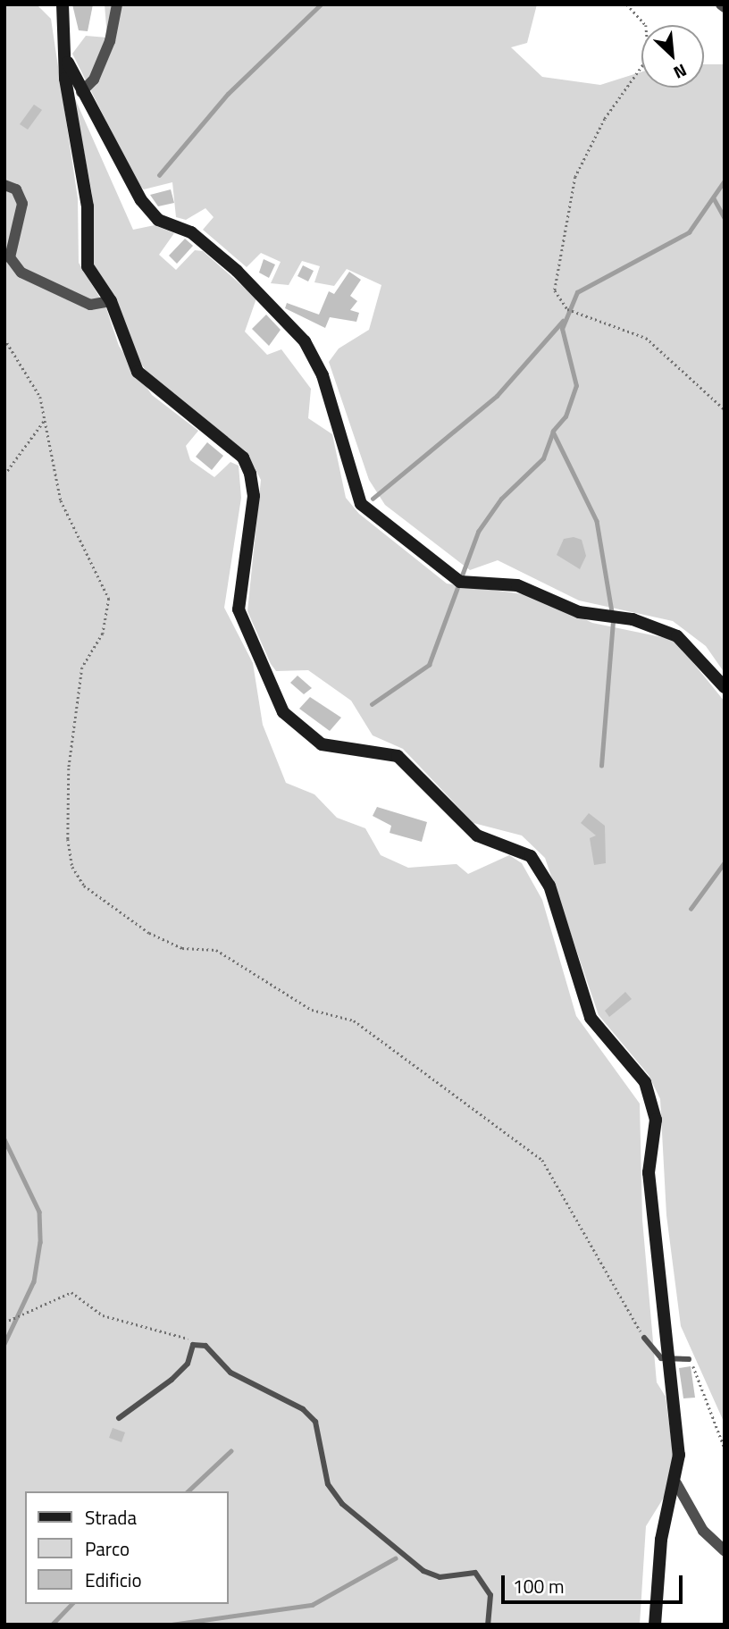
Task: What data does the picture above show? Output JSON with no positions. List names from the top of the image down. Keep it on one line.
{"legend":["Strada","Parco","Edificio"],"scale_bar":"100 m","north":"bottom right"}
